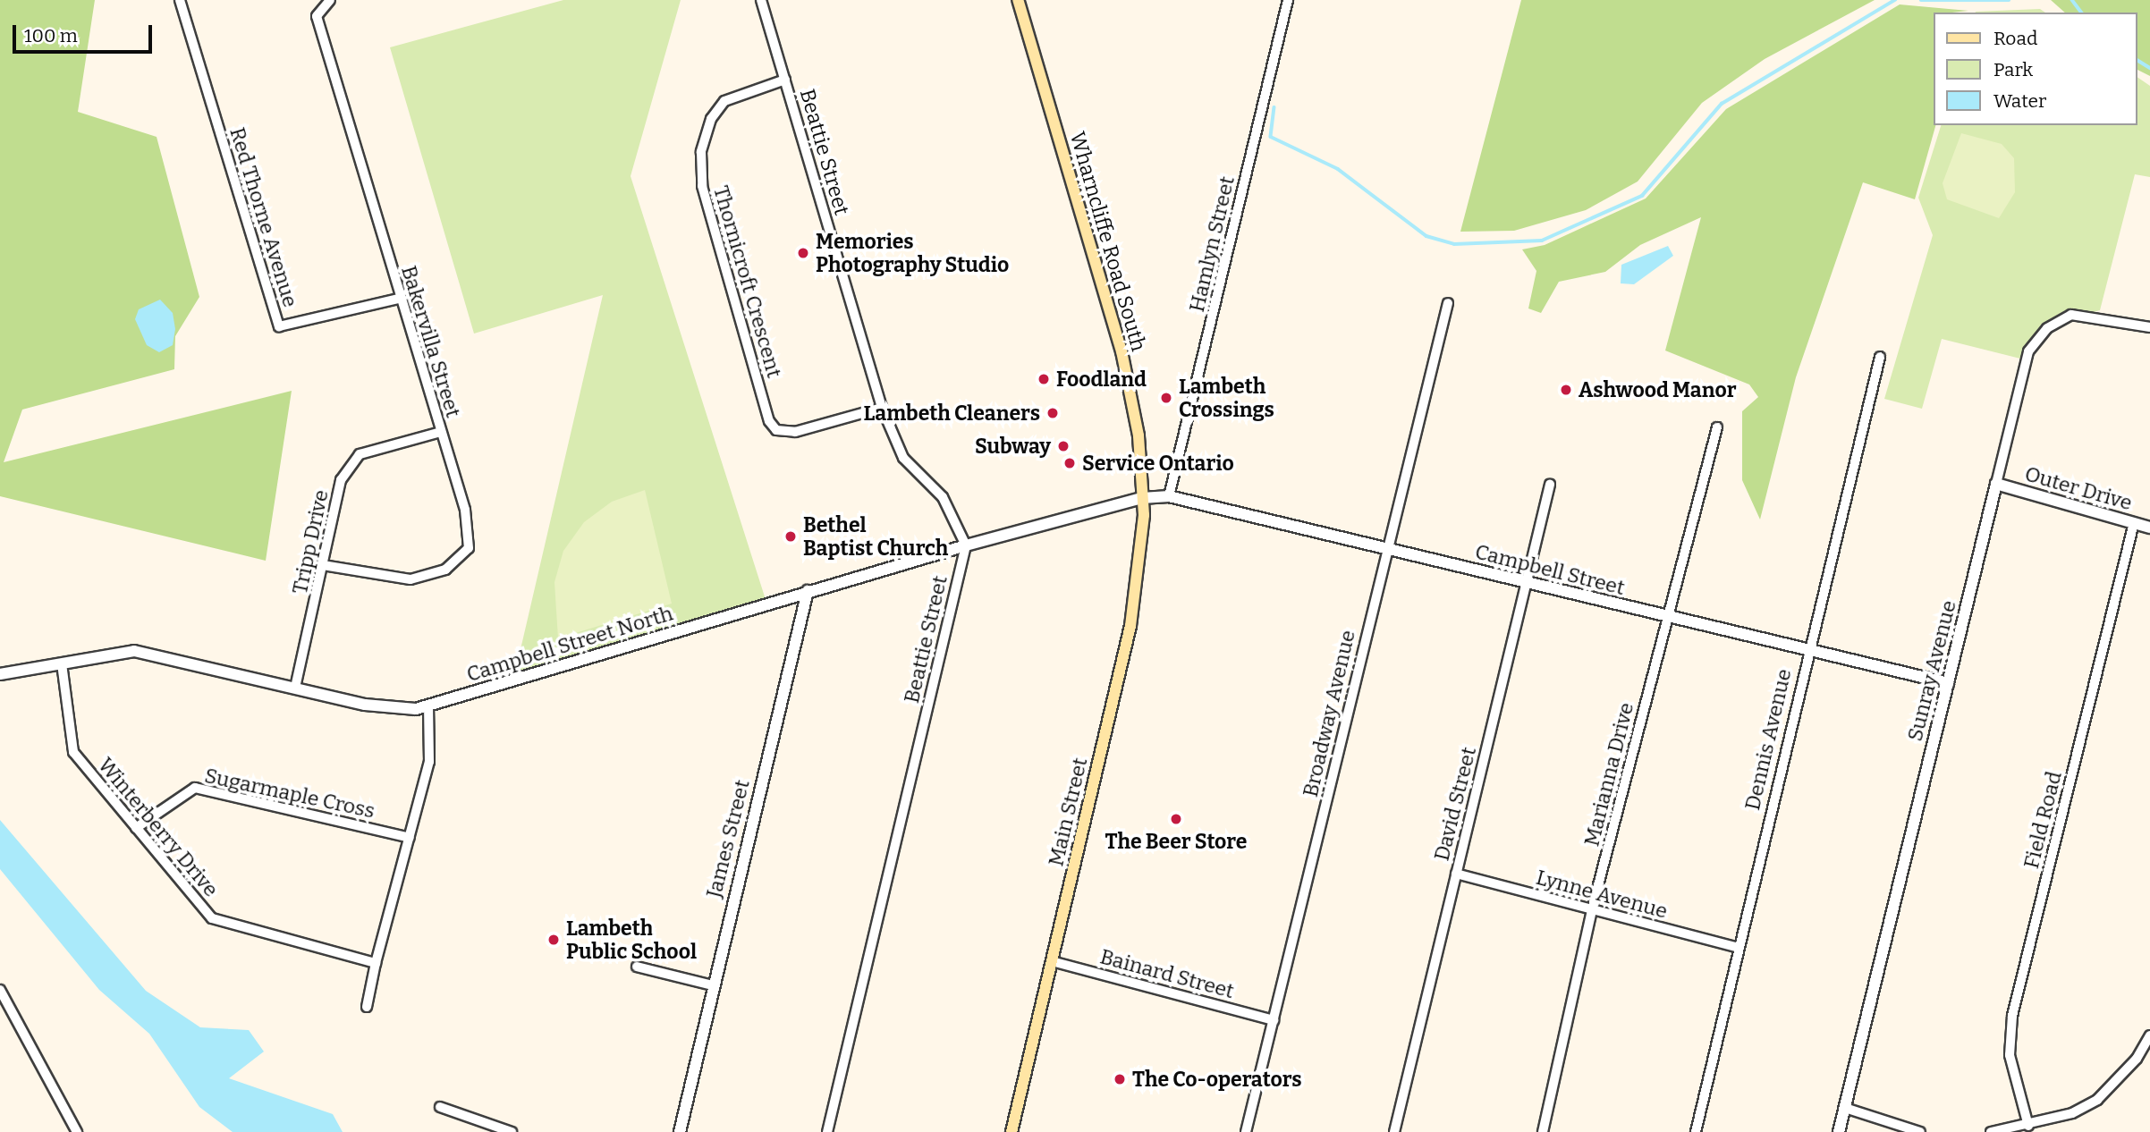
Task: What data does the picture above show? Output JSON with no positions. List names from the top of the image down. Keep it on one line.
{"streets":{"main road":["Wharncliffe Road South","Main Street"],"street":["Beattie Street","Red Thorne Avenue","Hamlyn Street","Thornicroft Crescent","Bakervilla Street","Outer Drive","Tripp Drive","Campbell Street","Campbell Street North","Sunray Avenue","Broadway Avenue","Dennis Avenue","Marianna Drive","Sugarmaple Cross","David Street","Field Road","Winterberry Drive","James Street","Lynne Avenue","Bainard Street"]},"crossings":[["Beattie Street","Thornicroft Crescent"],["Beattie Street","Campbell Street North"],["Red Thorne Avenue","Bakervilla Street"],["Wharncliffe Road South","Campbell Street"],["Wharncliffe Road South","Campbell Street North"],["Wharncliffe Road South","Main Street"],["Hamlyn Street","Campbell Street"],["Bakervilla Street","Tripp Drive"],["Outer Drive","Sunray Avenue"],["Outer Drive","Field Road"],["Tripp Drive","Campbell Street North"],["Campbell Street","Campbell Street North"],["Campbell Street","Sunray Avenue"],["Campbell Street","Broadway Avenue"],["Campbell Street","Dennis Avenue"],["Campbell Street","Marianna Drive"],["Campbell Street","David Street"],["Campbell Street","Main Street"],["Campbell Street North","Main Street"],["Campbell Street North","Winterberry Drive"],["Campbell Street North","James Street"],["Broadway Avenue","Bainard Street"],["Dennis Avenue","Lynne Avenue"],["Marianna Drive","Lynne Avenue"],["Sugarmaple Cross","Winterberry Drive"],["David Street","Lynne Avenue"],["Main Street","Bainard Street"]],"places":["Memories Photography Studio","Foodland","Ashwood Manor","Lambeth Crossings","Lambeth Cleaners","Subway","Service Ontario","Bethel Baptist Church","The Beer Store","Lambeth Public School","The Co-operators"],"legend":["Road","Park","Water"],"scale_bar":"100 m"}
